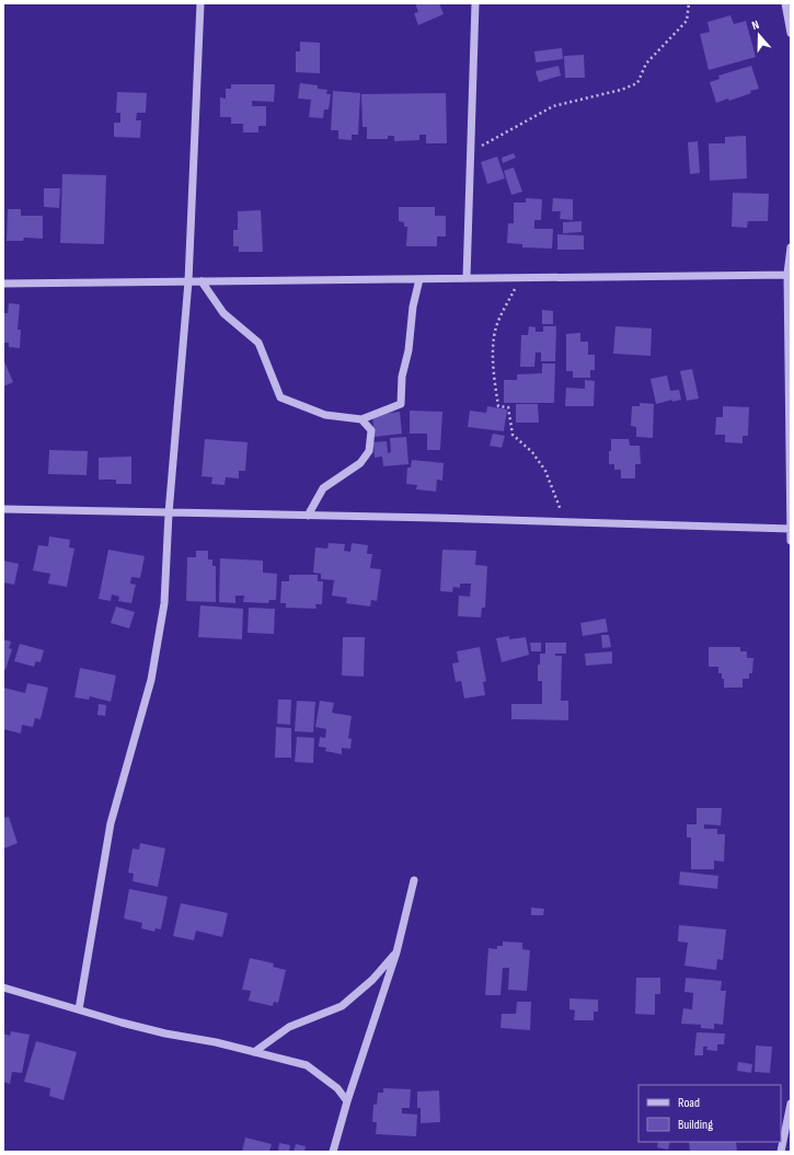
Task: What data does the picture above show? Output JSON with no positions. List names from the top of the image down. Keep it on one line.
{"legend":["Road","Building"],"north":"top"}
